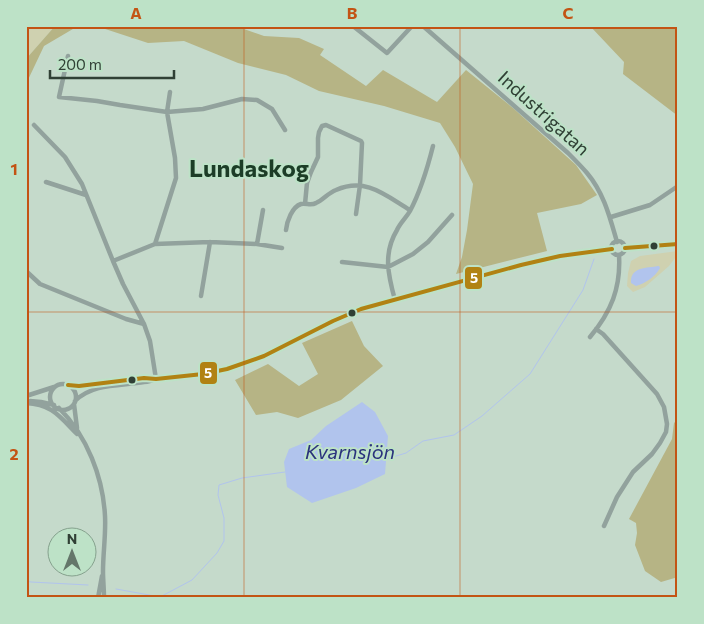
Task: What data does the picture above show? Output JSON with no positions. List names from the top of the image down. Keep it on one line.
{"streets":{"street":["Industrigatan"]},"districts":["Lundaskog"],"water":["Kvarnsjön"],"lines":["transit line 5"],"scale_bar":"200 m","north":"top","grid":{"columns":["A","B","C"],"rows":["1","2"]}}
